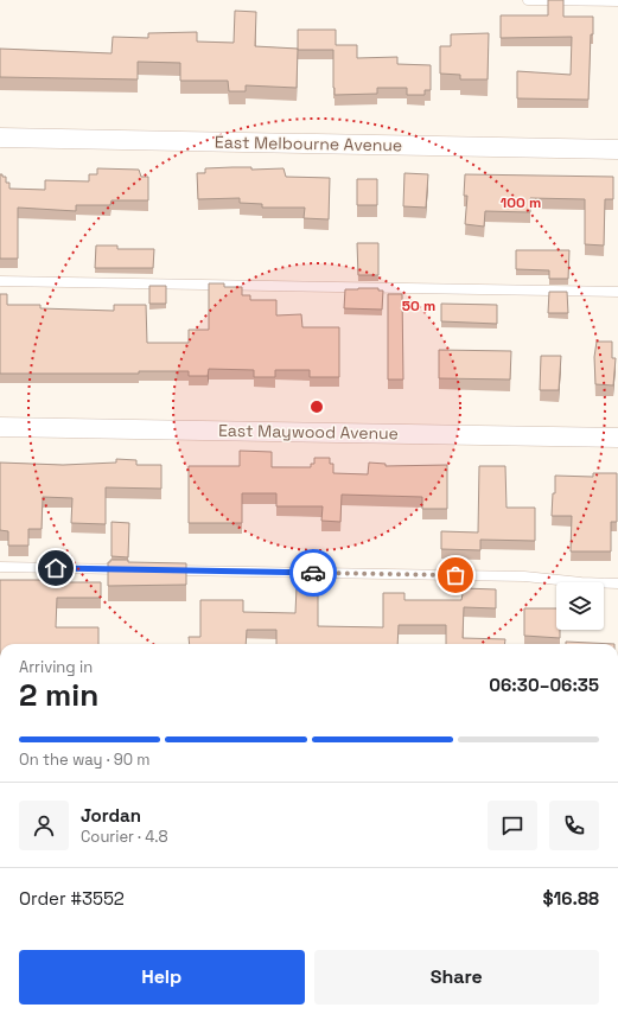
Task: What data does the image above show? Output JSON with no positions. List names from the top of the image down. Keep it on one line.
{"streets":{"street":["East Melbourne Avenue","East Maywood Avenue"]},"page":{"heading":["2 min","Arriving in","06:30–06:35"],"panel":["Jordan","Courier · 4.8","Order #3552","$16.88"],"bar":"On the way · 90 m","buttons":["Help","Share"]},"rings":["100 m","50 m"]}
